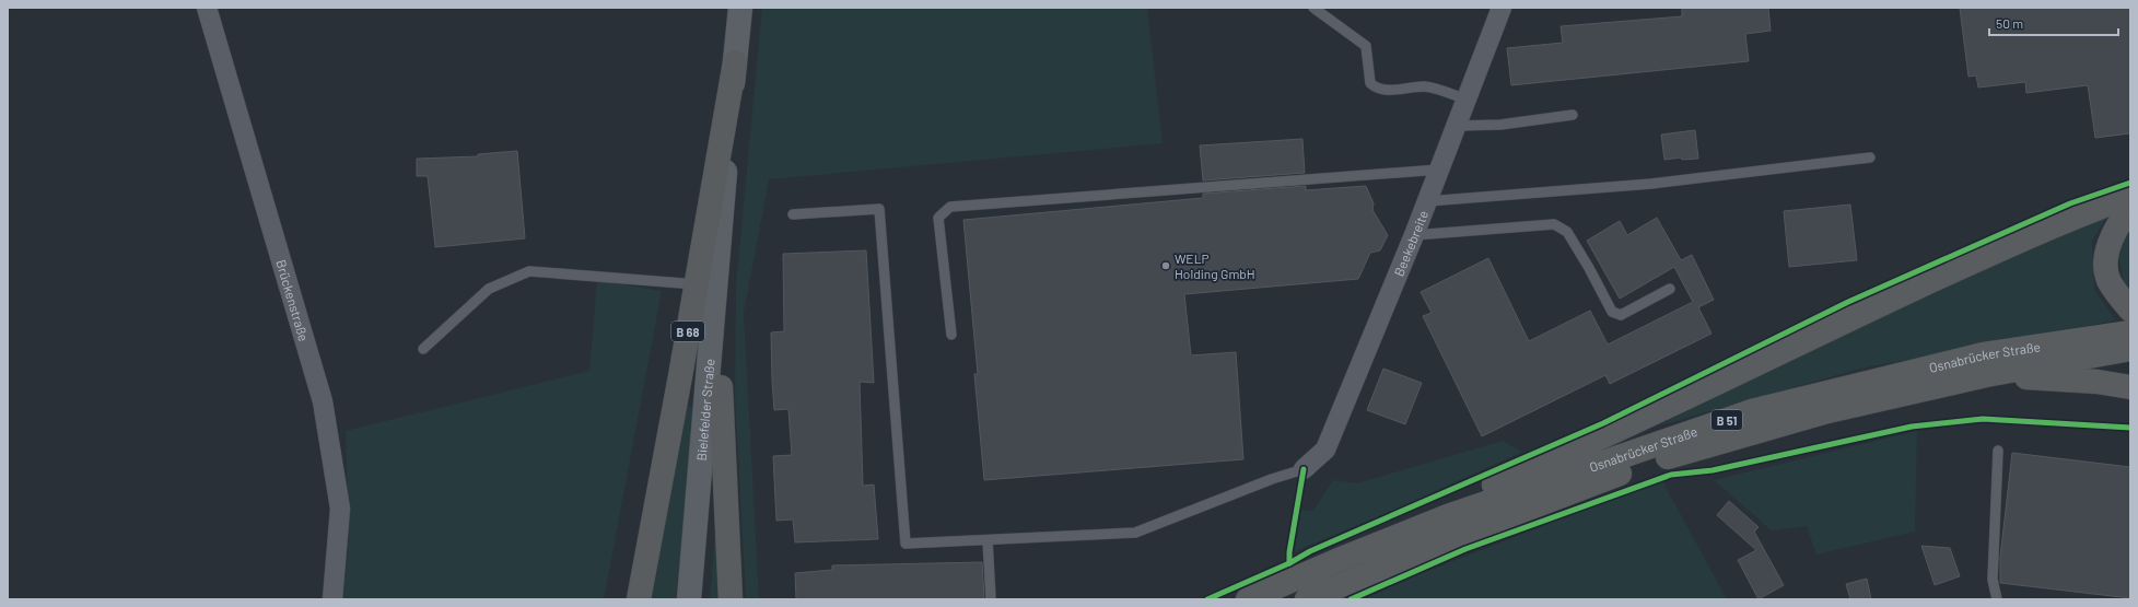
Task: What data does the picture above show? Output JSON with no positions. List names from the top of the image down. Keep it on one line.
{"streets":{"highway":["B 68","Osnabrücker Straße","B 51"],"main road":["Bielefelder Straße"],"street":["Beekebreite","Brückenstraße"]},"crossings":[["B 68","Bielefelder Straße"]],"places":["WELP Holding GmbH"],"scale_bar":"50 m"}
